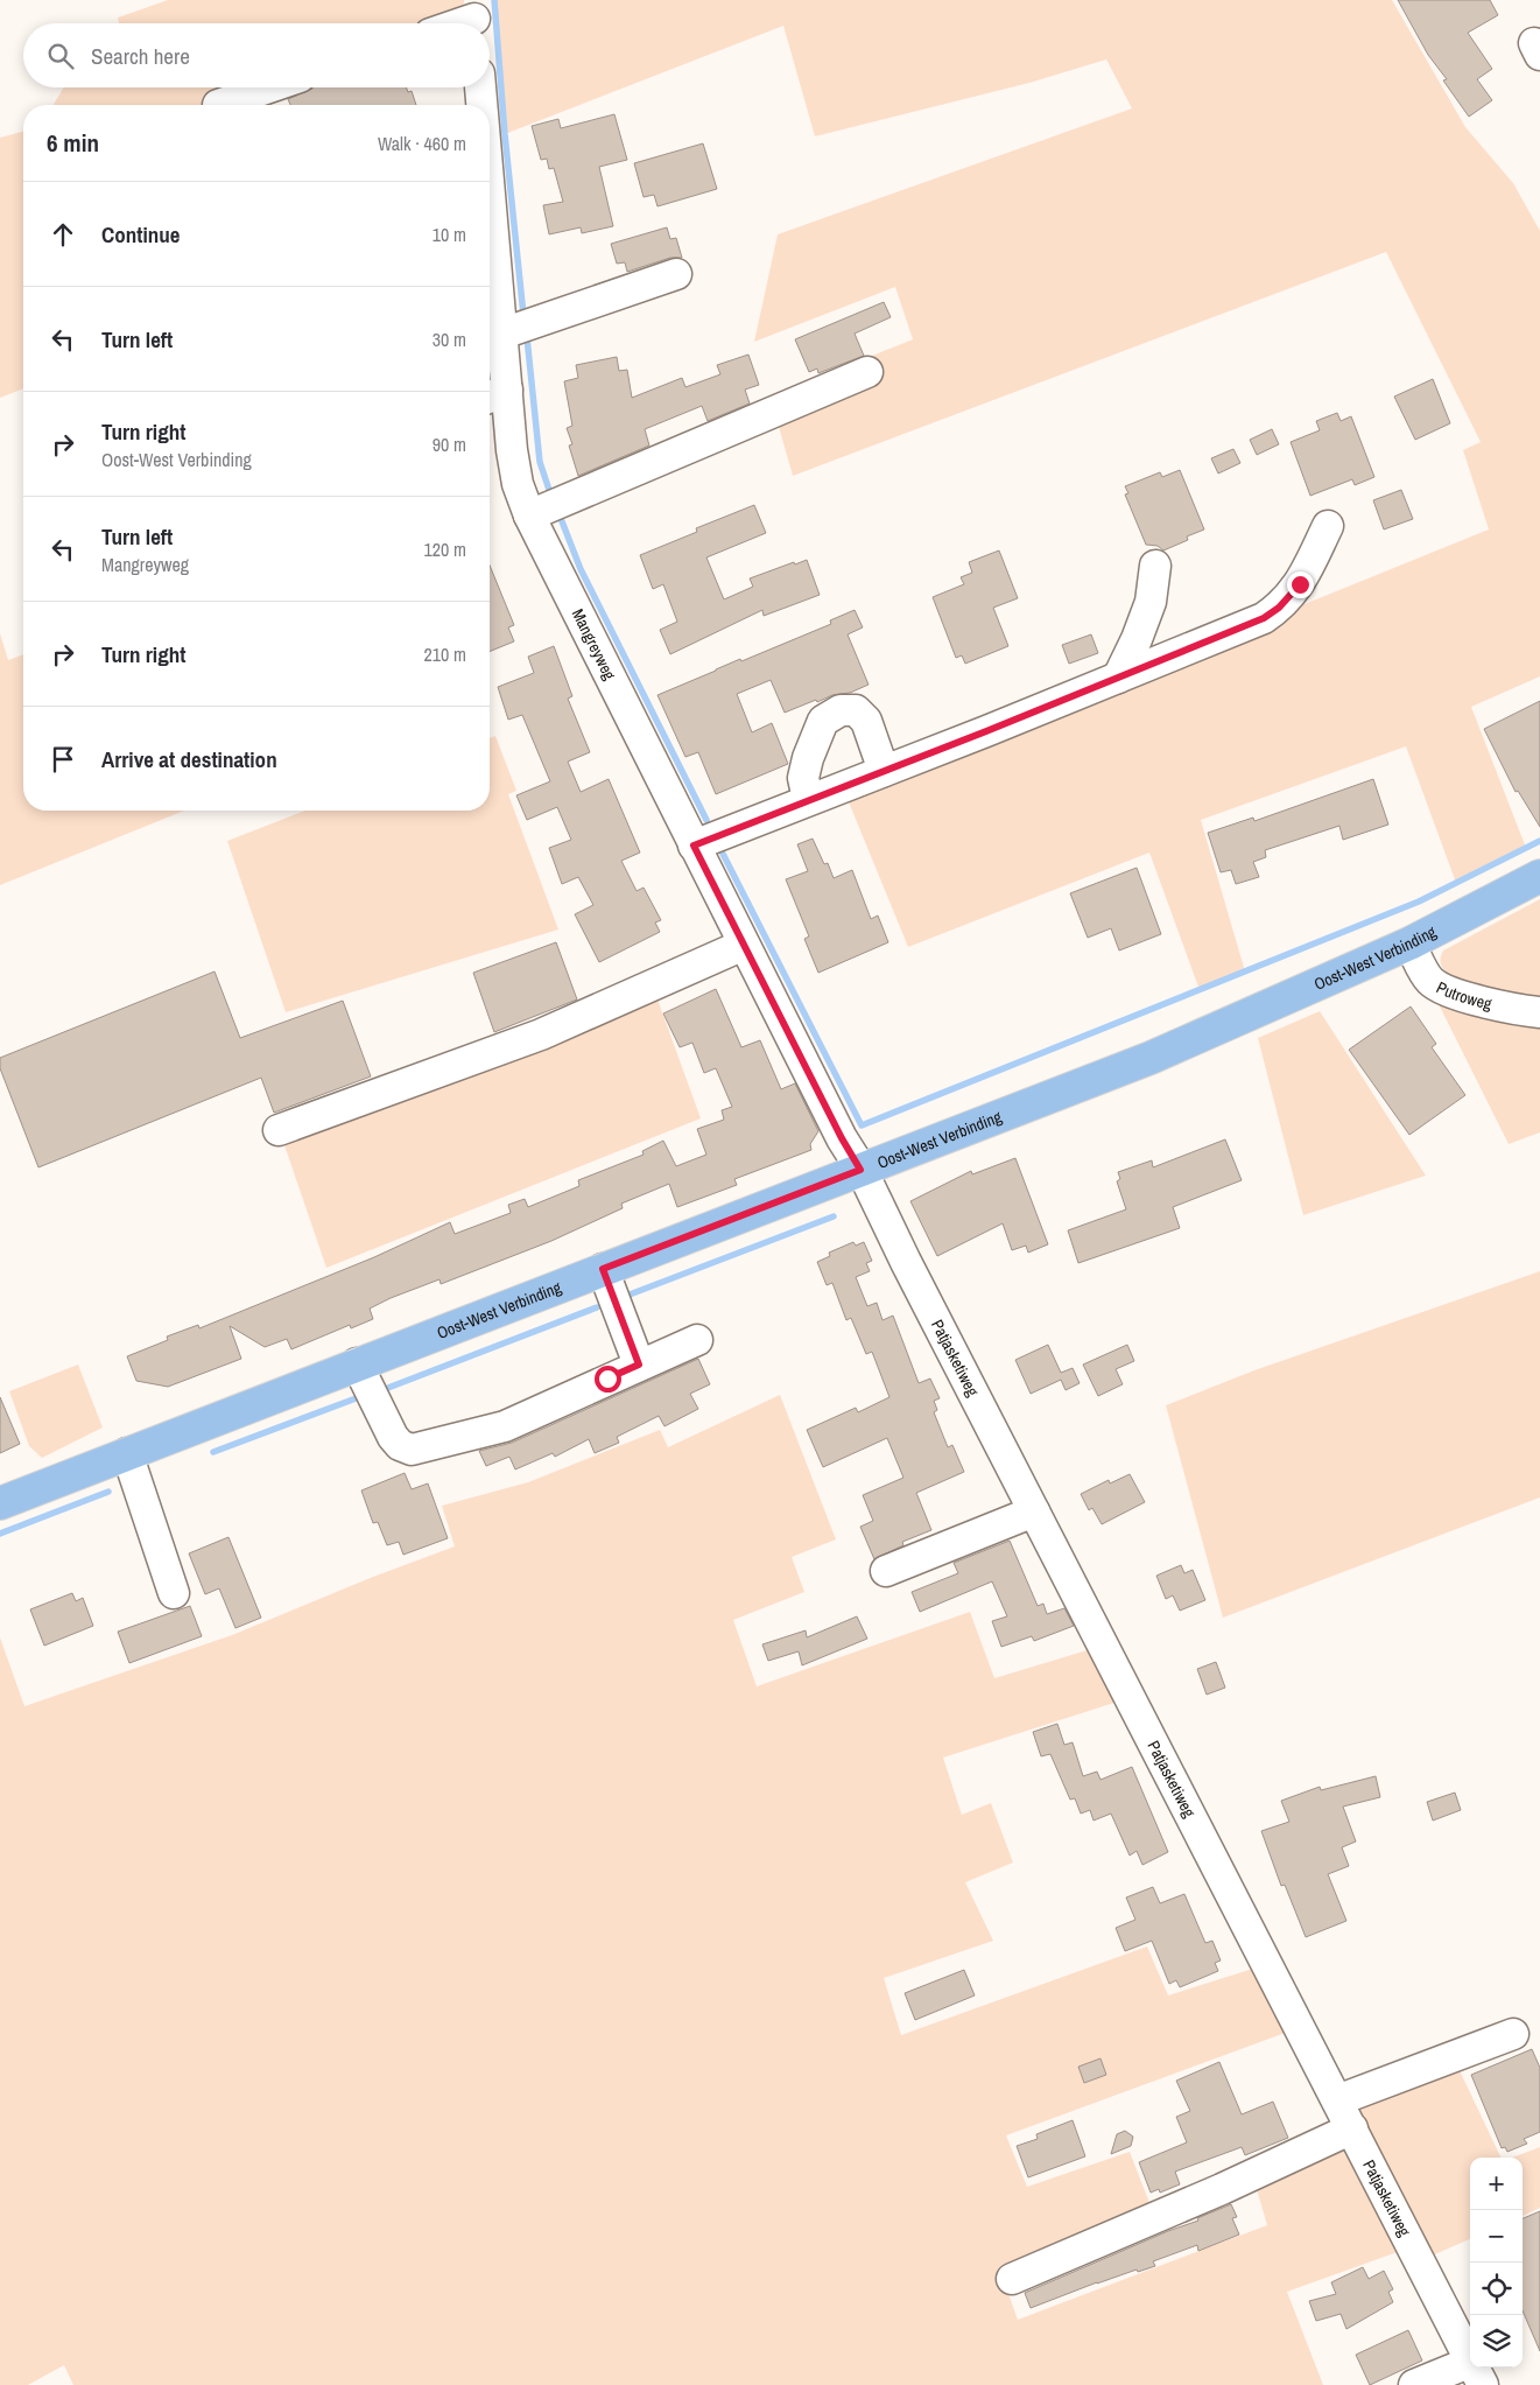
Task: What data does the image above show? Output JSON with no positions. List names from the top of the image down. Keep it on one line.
{"streets":{"main road":["Oost-West Verbinding"],"street":["Mangreyweg","Putroweg","Patjasketiweg"]},"crossings":[["Mangreyweg","Oost-West Verbinding"],["Mangreyweg","Patjasketiweg"],["Oost-West Verbinding","Putroweg"],["Oost-West Verbinding","Patjasketiweg"]],"page":{"search":"Search here","heading":["6 min","Walk · 460 m"],"list":[["Continue","10 m"],["Turn left","30 m"],["Turn right","Oost-West Verbinding","90 m"],["Turn left","Mangreyweg","120 m"],["Turn right","210 m"],"Arrive at destination"],"map_buttons":["+","−"]}}
